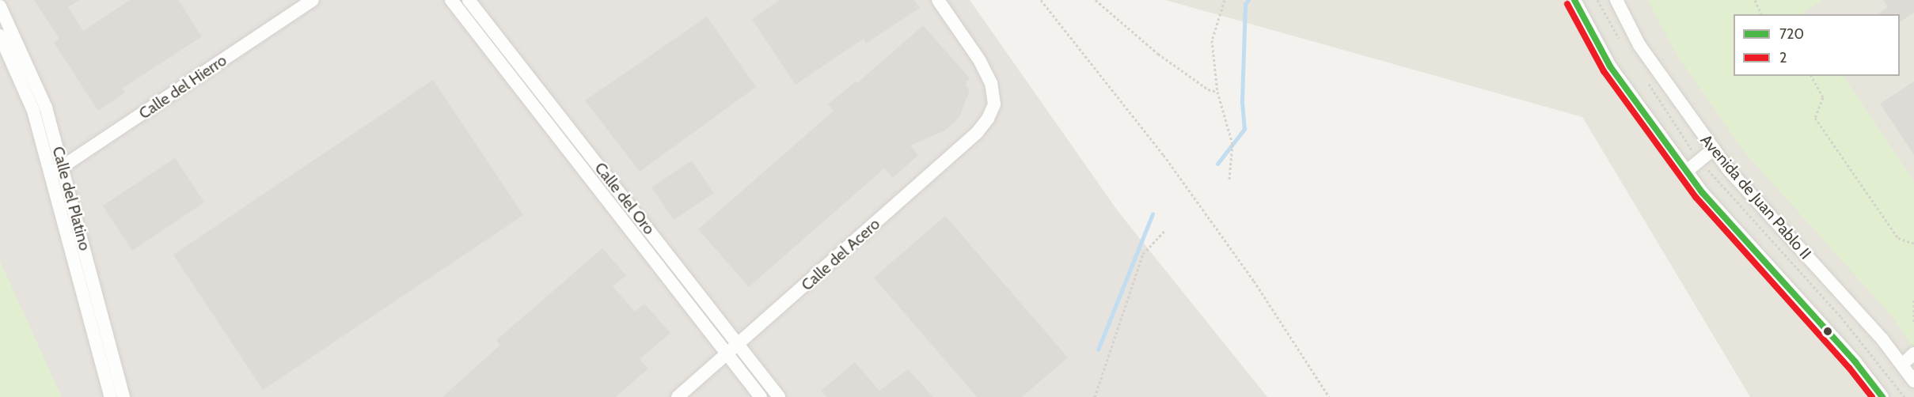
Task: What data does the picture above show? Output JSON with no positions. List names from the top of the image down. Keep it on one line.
{"streets":{"street":["Calle del Hierro","Avenida de Juan Pablo II","Calle del Platino","Calle del Oro","Calle del Acero"]},"crossings":[["Calle del Hierro","Calle del Platino"],["Calle del Oro","Calle del Acero"]],"lines":["transit line 720","transit line 2"],"legend":["720","2"]}
